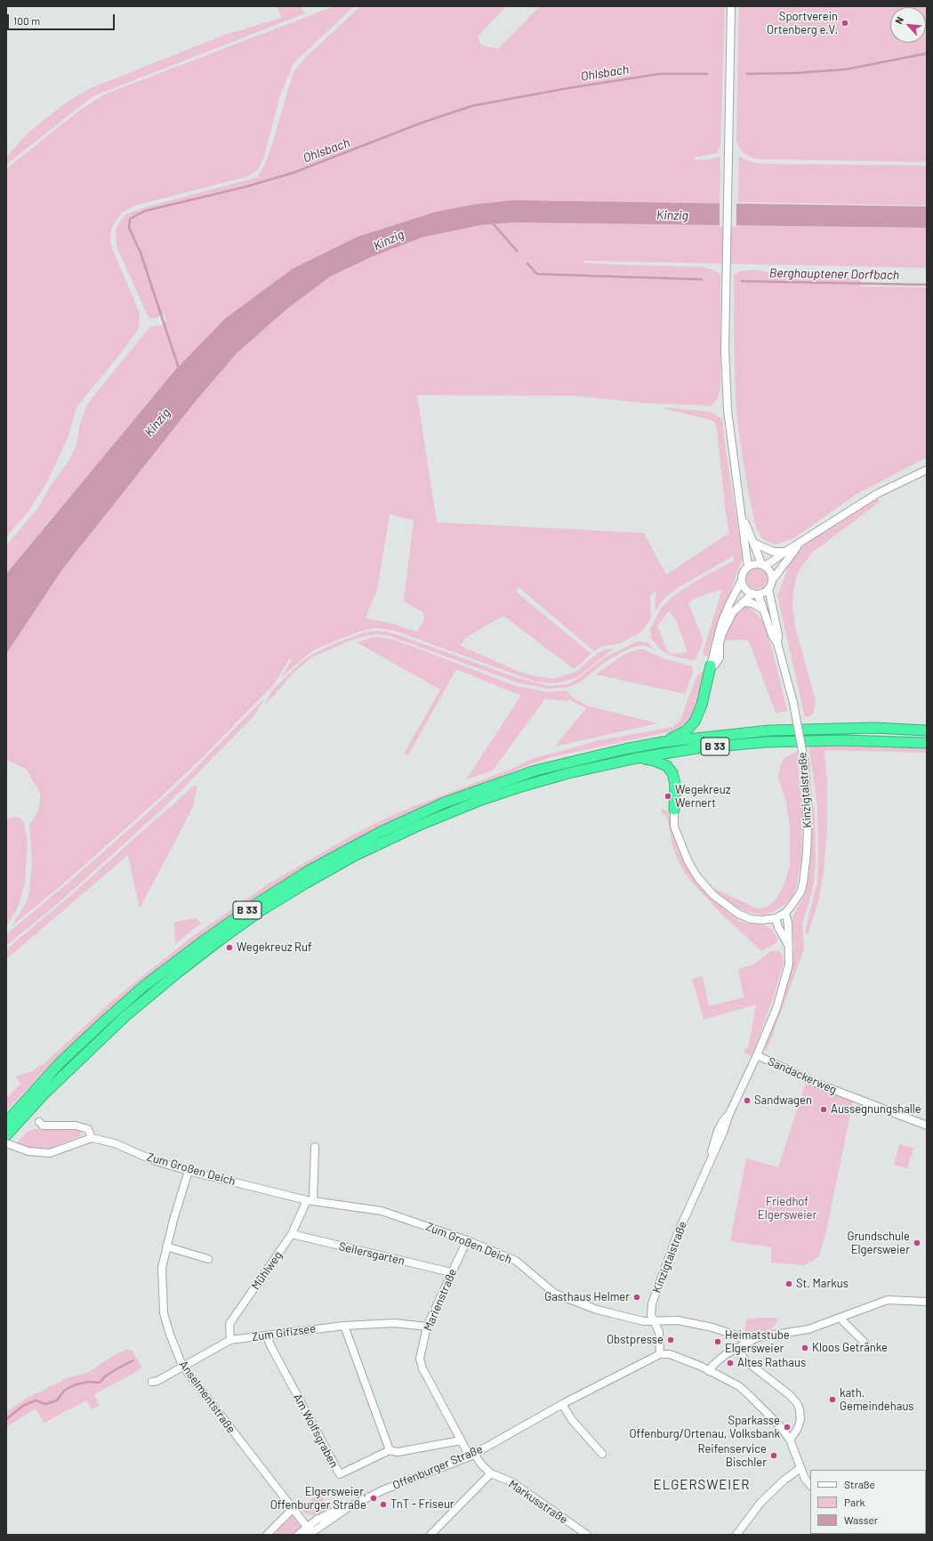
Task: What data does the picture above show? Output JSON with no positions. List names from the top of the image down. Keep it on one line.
{"streets":{"highway":["B 33"],"street":["Kinzigtalstraße","Sandackerweg","Zum Großen Deich","Seilersgarten","Mühlweg","Marienstraße","Zum Gifizsee","Anselmentstraße","Am Wolfsgraben","Offenburger Straße","Markusstraße"]},"crossings":[["Kinzigtalstraße","Sandackerweg"],["Kinzigtalstraße","Zum Großen Deich"],["Kinzigtalstraße","Offenburger Straße"],["Zum Großen Deich","Mühlweg"],["Zum Großen Deich","Marienstraße"],["Zum Großen Deich","Anselmentstraße"],["Seilersgarten","Mühlweg"],["Seilersgarten","Marienstraße"],["Mühlweg","Zum Gifizsee"],["Marienstraße","Zum Gifizsee"],["Marienstraße","Am Wolfsgraben"],["Marienstraße","Offenburger Straße"],["Marienstraße","Markusstraße"],["Zum Gifizsee","Anselmentstraße"],["Zum Gifizsee","Am Wolfsgraben"],["Anselmentstraße","Offenburger Straße"],["Offenburger Straße","Markusstraße"]],"districts":["ELGERSWEIER"],"water":["Ohlsbach","Kinzig","Berghauptener Dorfbach"],"parks":["Friedhof Elgersweier"],"places":["Sportverein Ortenberg e.V.","Wegekreuz Wernert","Wegekreuz Ruf","Sandwagen","Aussegnungshalle","Grundschule Elgersweier","St. Markus","Gasthaus Helmer","Obstpresse","Heimatstube Elgersweier","Kloos Getränke","Altes Rathaus","kath. Gemeindehaus","Sparkasse Offenburg/Ortenau, Volksbank","Reifenservice Bischler","Elgersweier, Offenburger Straße","TnT - Friseur"],"legend":["Straße","Park","Wasser"],"scale_bar":"100 m","north":"top left"}
